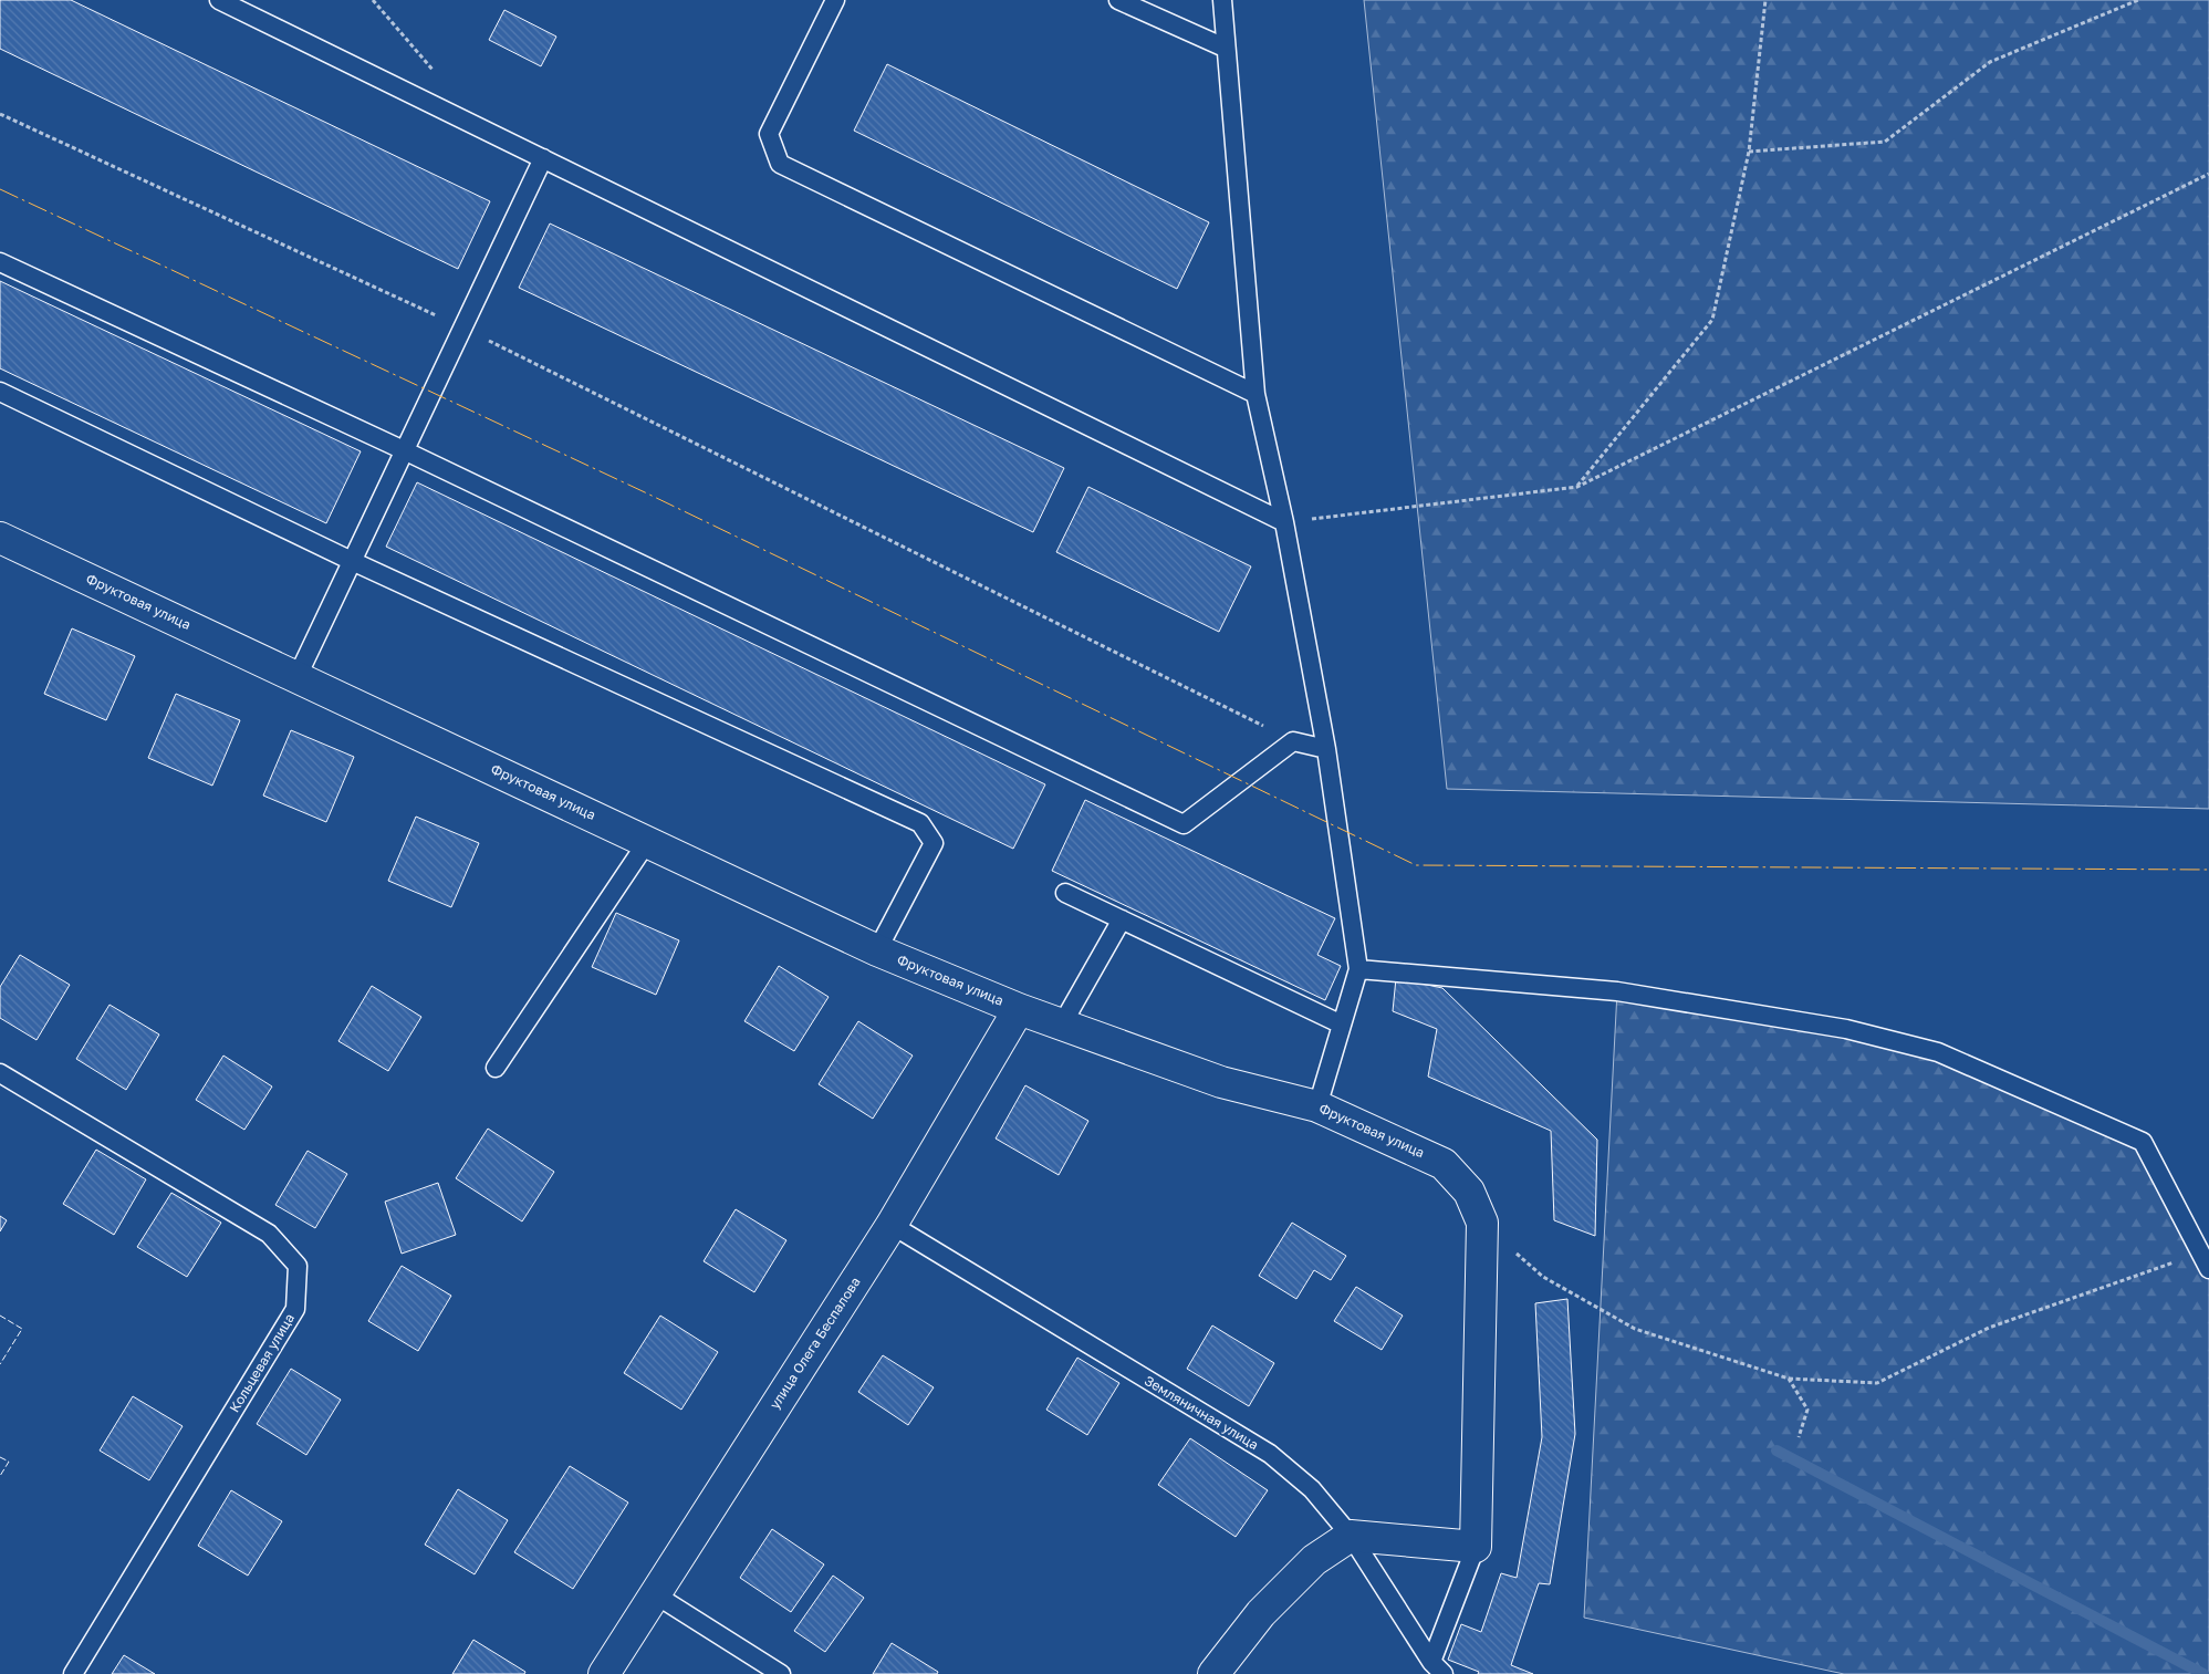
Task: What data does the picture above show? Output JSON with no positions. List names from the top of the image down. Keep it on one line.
{"streets":{"street":["Фруктовая улица","улица Олега Беспалова"],"lane":["Кольцевая улица","Земляничная улица"]},"crossings":[["Фруктовая улица","улица Олега Беспалова"],["улица Олега Беспалова","Земляничная улица"]]}
